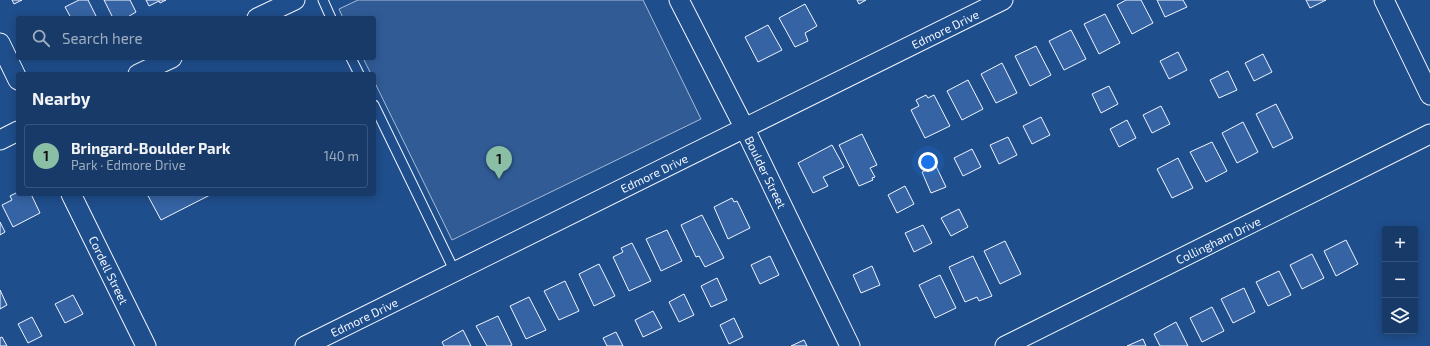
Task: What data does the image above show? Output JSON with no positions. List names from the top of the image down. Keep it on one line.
{"streets":{"street":["Edmore Drive","Boulder Street","Collingham Drive","Cordell Street"]},"crossings":[["Edmore Drive","Boulder Street"]],"page":{"search":"Search here","heading":"Nearby","list":[{"mark":"1","name":"Bringard-Boulder Park","note":"Park · Edmore Drive","value":"140 m"}],"pins":"1","map_buttons":["+","−"]}}
